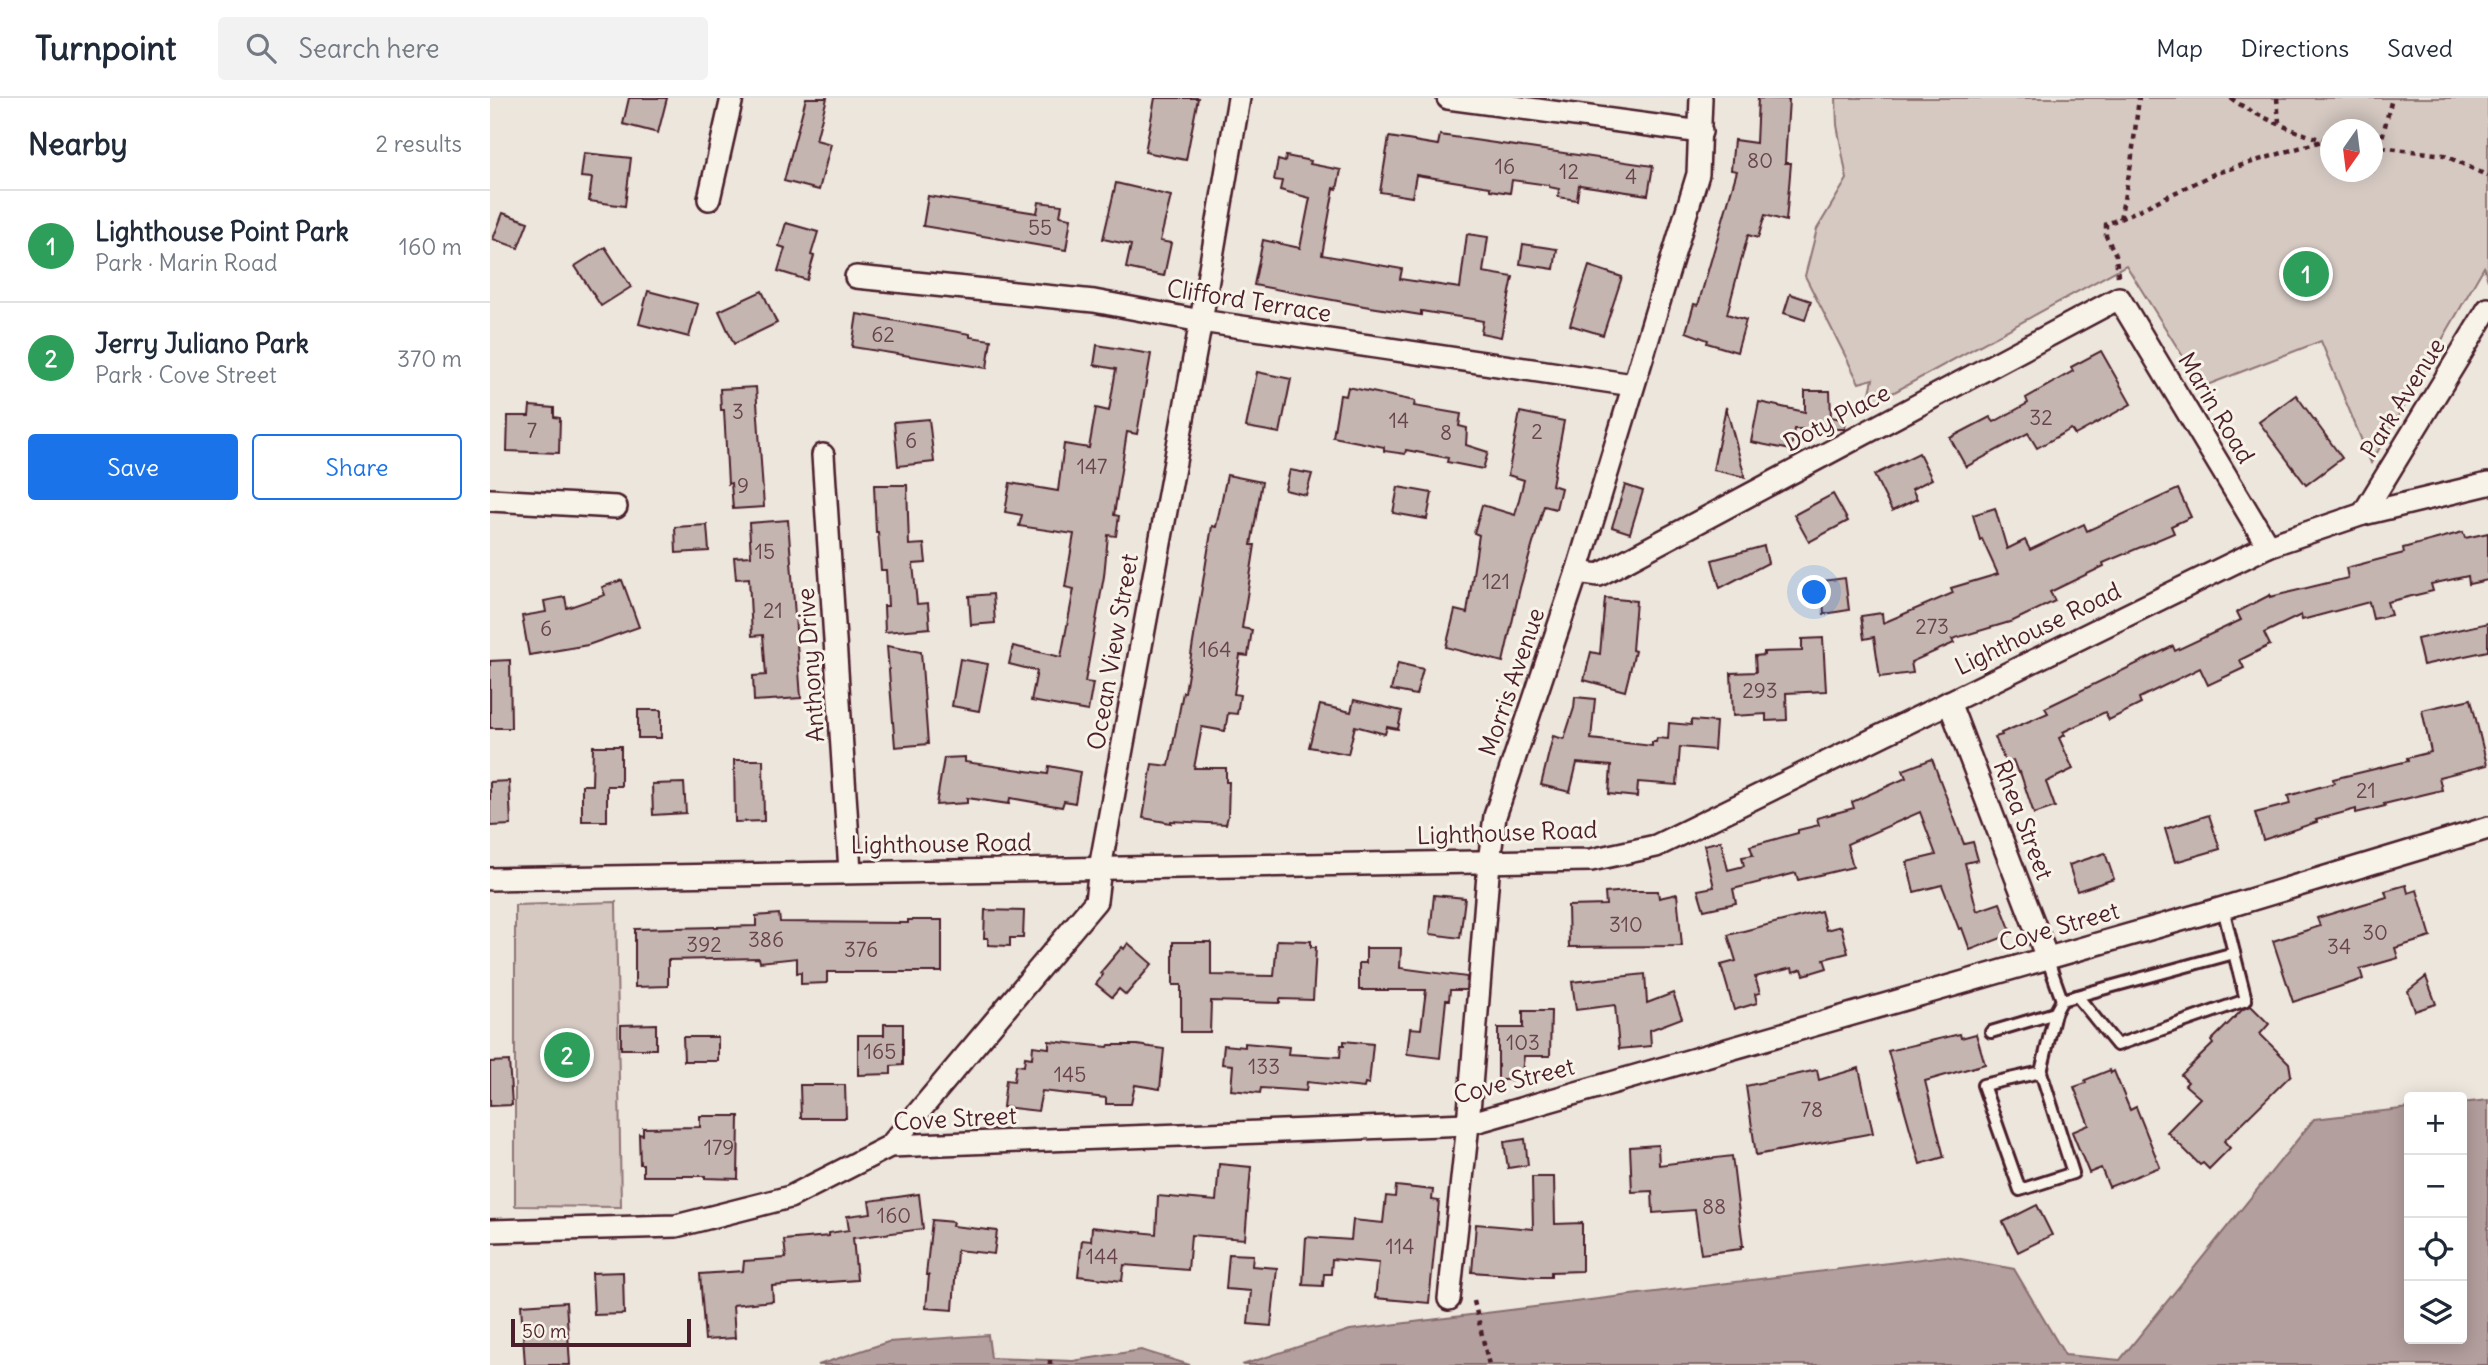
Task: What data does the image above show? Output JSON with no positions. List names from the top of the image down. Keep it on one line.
{"streets":{"street":["Clifford Terrace","Park Avenue","Marin Road","Doty Place","Lighthouse Road","Ocean View Street","Anthony Drive","Morris Avenue","Rhea Street","Cove Street"]},"crossings":[["Clifford Terrace","Ocean View Street"],["Clifford Terrace","Morris Avenue"],["Park Avenue","Lighthouse Road"],["Marin Road","Doty Place"],["Marin Road","Lighthouse Road"],["Doty Place","Morris Avenue"],["Lighthouse Road","Ocean View Street"],["Lighthouse Road","Anthony Drive"],["Lighthouse Road","Morris Avenue"],["Lighthouse Road","Rhea Street"],["Ocean View Street","Cove Street"],["Morris Avenue","Cove Street"],["Rhea Street","Cove Street"]],"house_numbers":["80","16","12","4","55","62","3","32","14","7","2","8","6","147","9","15","121","21","273","6","164","293","21","310","30","386","392","34","376","103","165","133","145","78","179","88","160","114","144"],"scale_bar":"50 m","north":"bottom","page":{"header":"Turnpoint","search":"Search here","nav":["Map","Directions","Saved"],"heading":["Nearby","2 results"],"list":[{"mark":"1","name":"Lighthouse Point Park","note":"Park · Marin Road","value":"160 m"},{"mark":"2","name":"Jerry Juliano Park","note":"Park · Cove Street","value":"370 m"}],"pins":["1","2"],"buttons":["Save","Share"],"map_buttons":["+","−"],"scale":"50 m"}}
